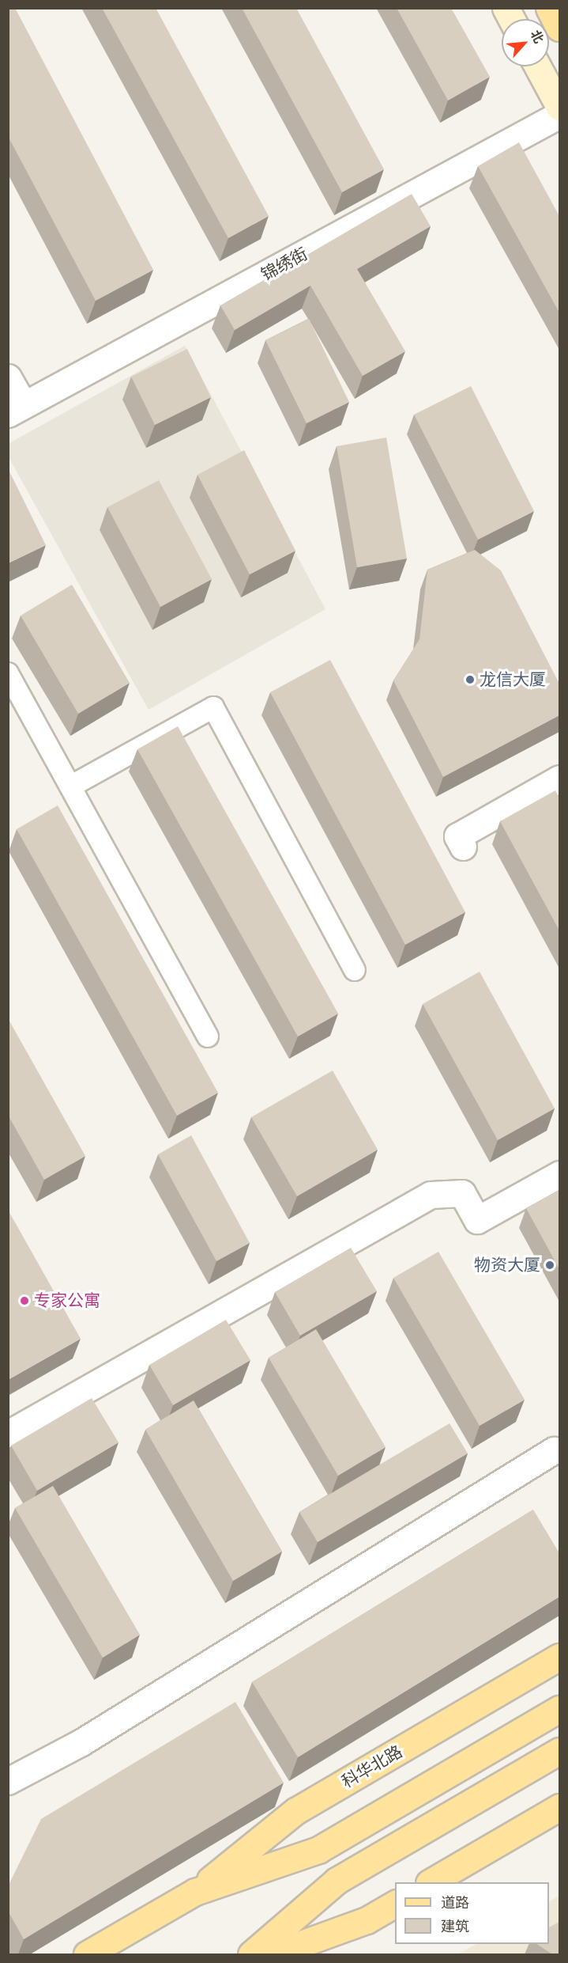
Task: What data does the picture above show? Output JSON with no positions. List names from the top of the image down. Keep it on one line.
{"streets":{"main road":["科华北路"],"street":["锦绣街"]},"places":["龙信大厦","物资大厦","专家公寓"],"legend":["道路","建筑"],"north":"top right"}
